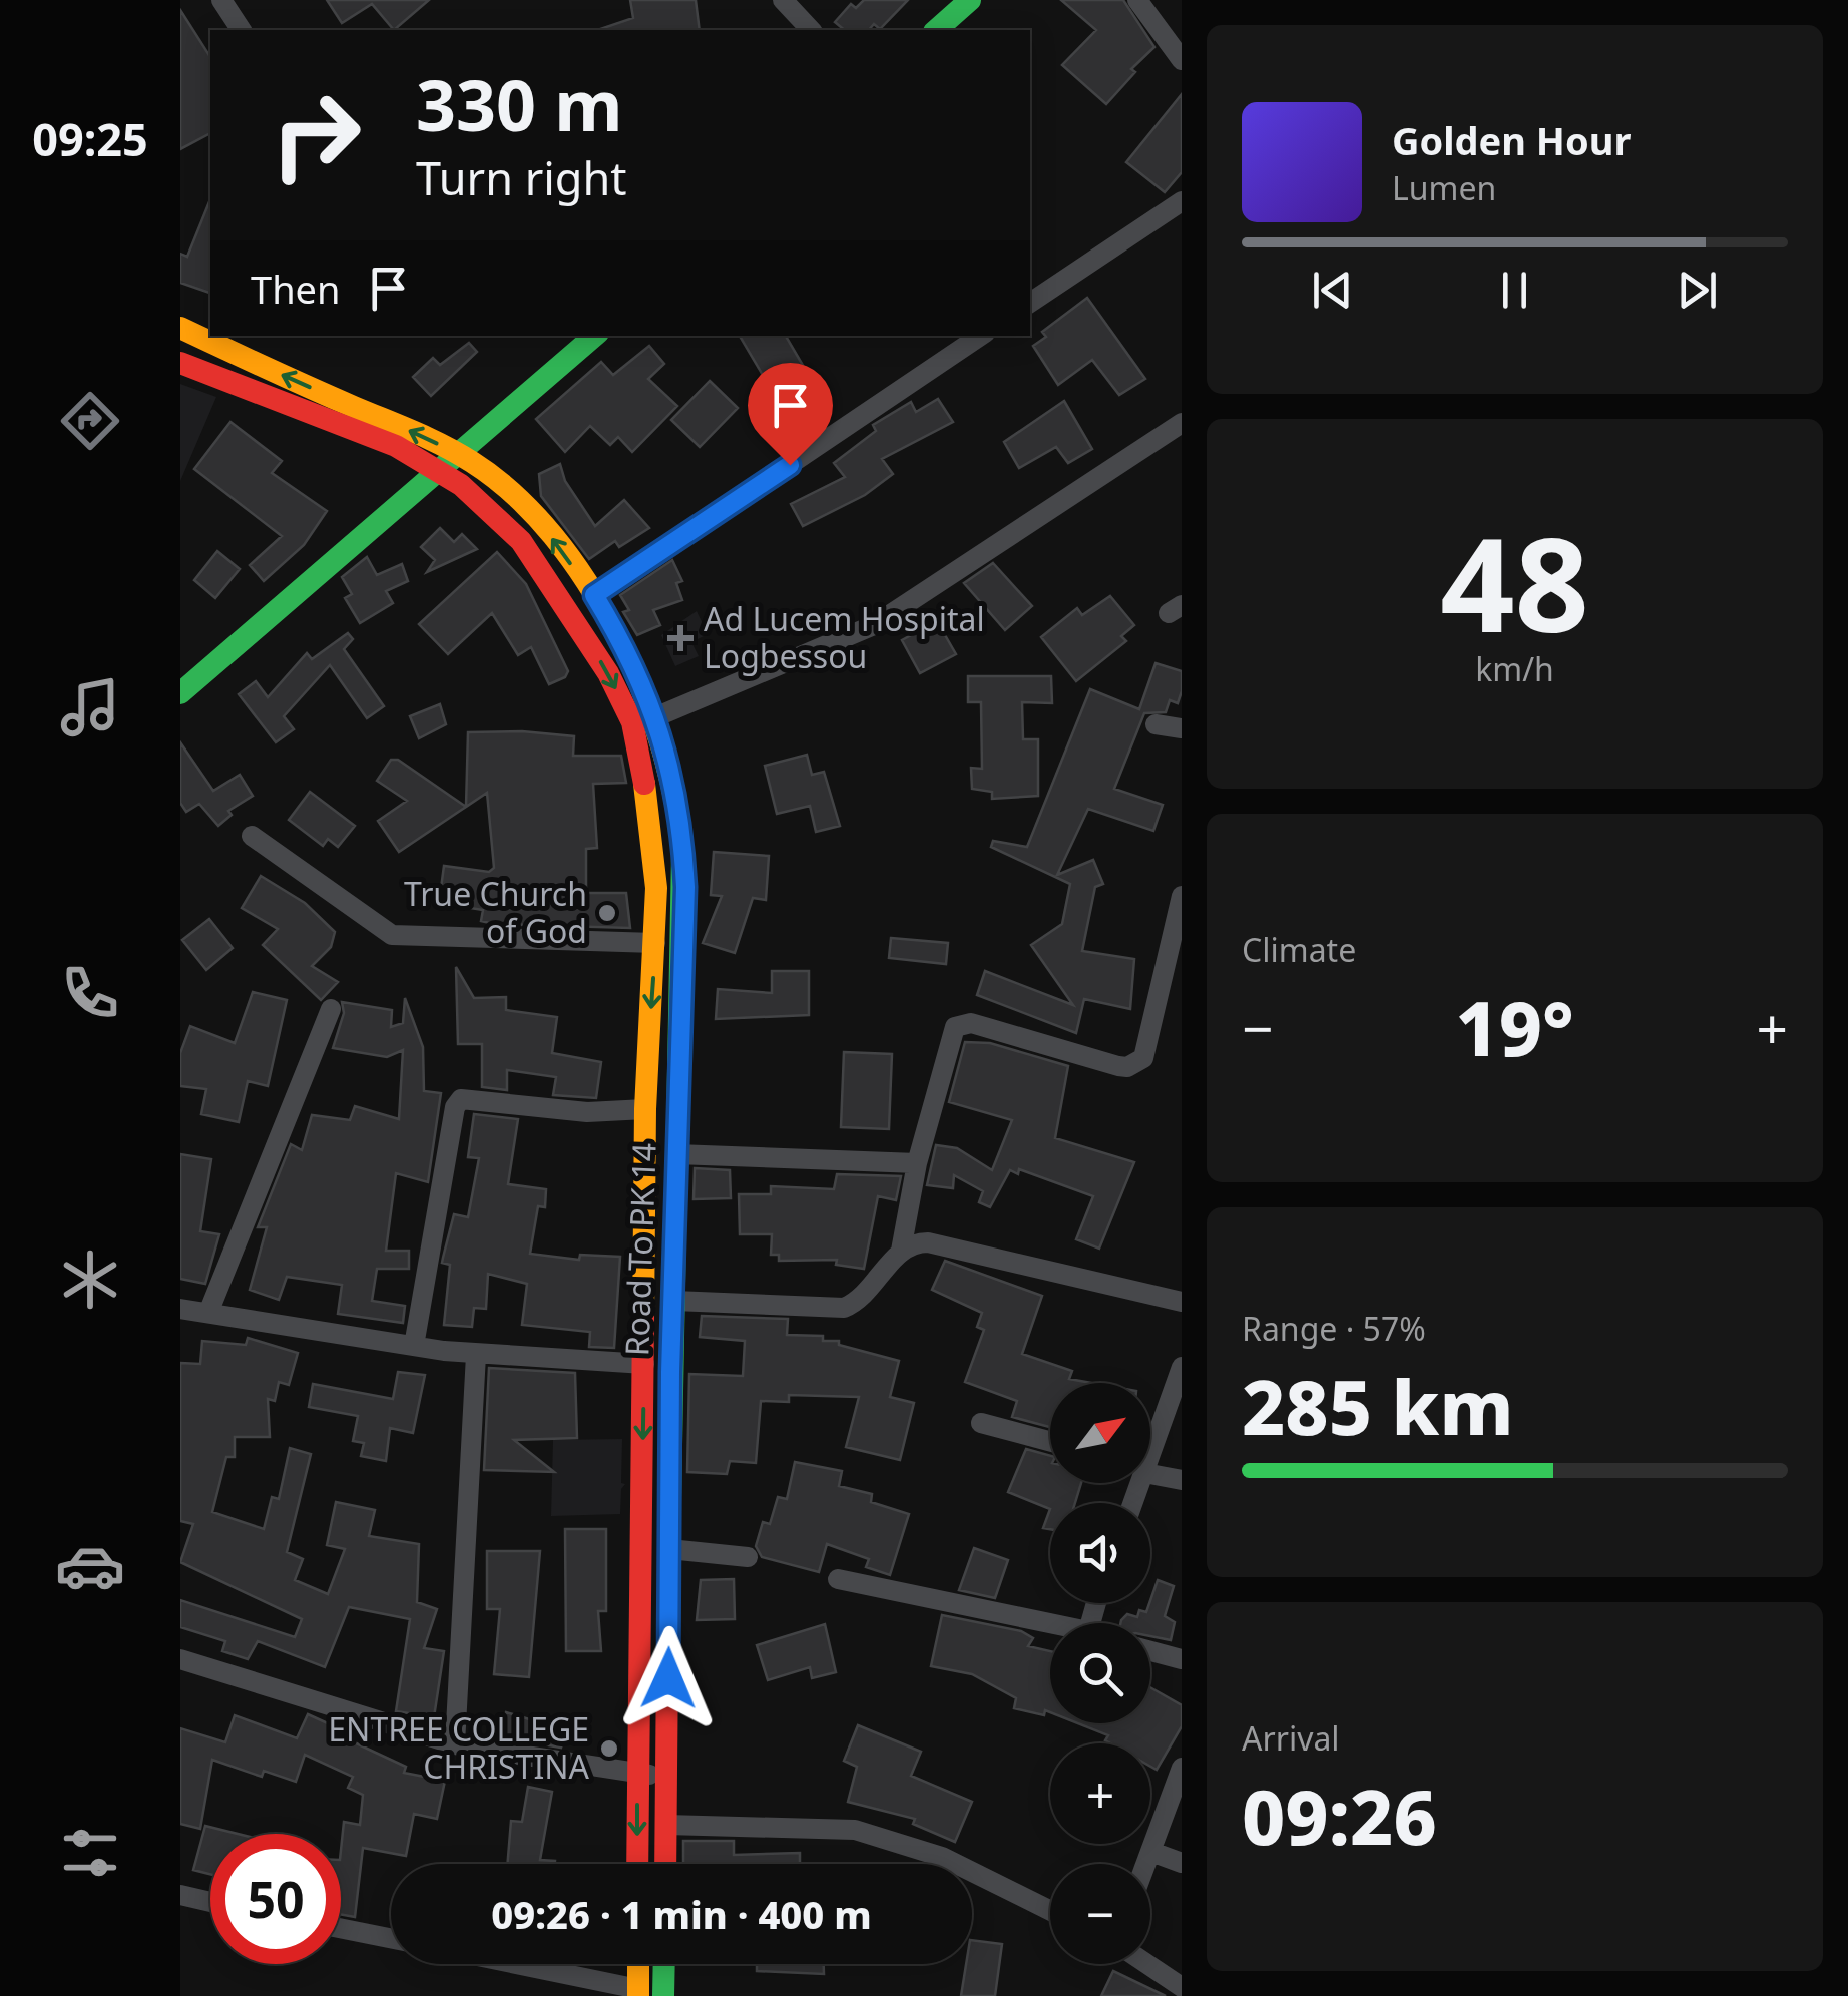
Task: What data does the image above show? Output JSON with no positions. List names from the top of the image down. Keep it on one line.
{"streets":{"main road":["Road To PK 14"]},"places":{"health":["Ad Lucem Hospital Logbessou"],"other":["True Church of God","ENTREE COLLEGE CHRISTINA"]},"north":"top right","page":{"tabs":"09:25","turn":["330 m","Turn right"],"song":["Golden Hour","Lumen"],"then":"Then","tile":[["48","km/h"],"Climate",["Range · 57%","285 km"],["Arrival","09:26"]],"heat":["−","19°","+"],"map_buttons":["+","−"],"limit":"50","trip":"09:26 · 1 min · 400 m"}}
